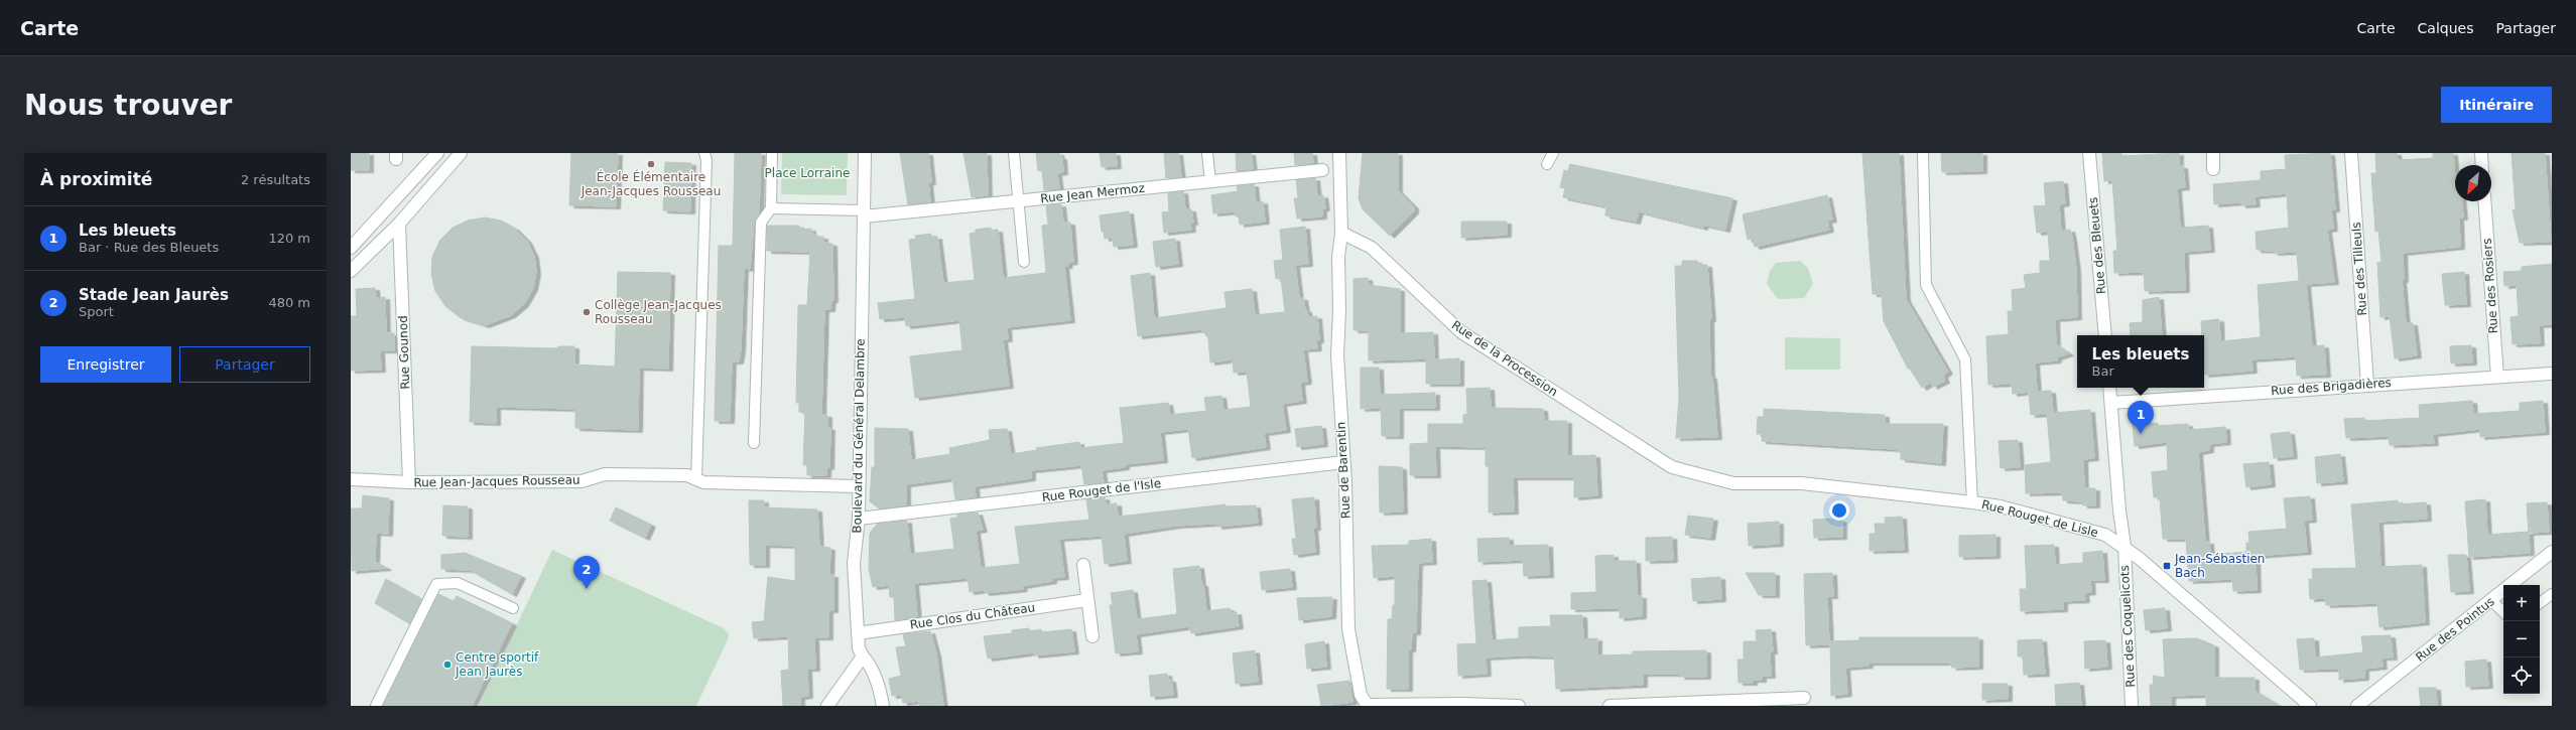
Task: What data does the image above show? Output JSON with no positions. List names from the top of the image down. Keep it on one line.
{"streets":{"street":["Rue Jean Mermoz","Rue des Bleuets","Rue des Tilleuls","Rue des Rosiers","Rue Gounod","Rue de la Procession","Rue des Brigadières","Boulevard du Général Delambre","Rue de Barentin","Rue Jean-Jacques Rousseau","Rue Rouget de l'Isle","Rue Rouget de Lisle","Rue Clos du Château","Rue des Coquelicots","Rue des Pointus"]},"crossings":[["Rue Jean Mermoz","Boulevard du Général Delambre"],["Rue des Tilleuls","Rue des Brigadières"],["Rue des Rosiers","Rue des Brigadières"],["Rue Gounod","Rue Jean-Jacques Rousseau"],["Rue de la Procession","Rue de Barentin"],["Rue de la Procession","Rue Rouget de Lisle"],["Boulevard du Général Delambre","Rue Jean-Jacques Rousseau"],["Boulevard du Général Delambre","Rue Rouget de l'Isle"],["Boulevard du Général Delambre","Rue Clos du Château"],["Rue de Barentin","Rue Rouget de l'Isle"],["Rue Rouget de Lisle","Rue des Coquelicots"]],"parks":["Place Lorraine"],"places":{"other":["École Élémentaire Jean-Jacques Rousseau","Collège Jean-Jacques Rousseau","Centre sportif Jean Jaurès"],"transit":["Jean-Sébastien Bach"]},"north":"bottom left","page":{"header":"Carte","nav":["Carte","Calques","Partager"],"buttons":["Itinéraire",["Enregistrer","Partager"]],"title":"Nous trouver","heading":["À proximité","2 résultats"],"list":[{"mark":"1","name":"Les bleuets","note":"Bar · Rue des Bleuets","value":"120 m"},{"mark":"2","name":"Stade Jean Jaurès","note":"Sport","value":"480 m"}],"popup":["Les bleuets","Bar"],"pins":["1","2"],"map_buttons":["+","−"]}}
